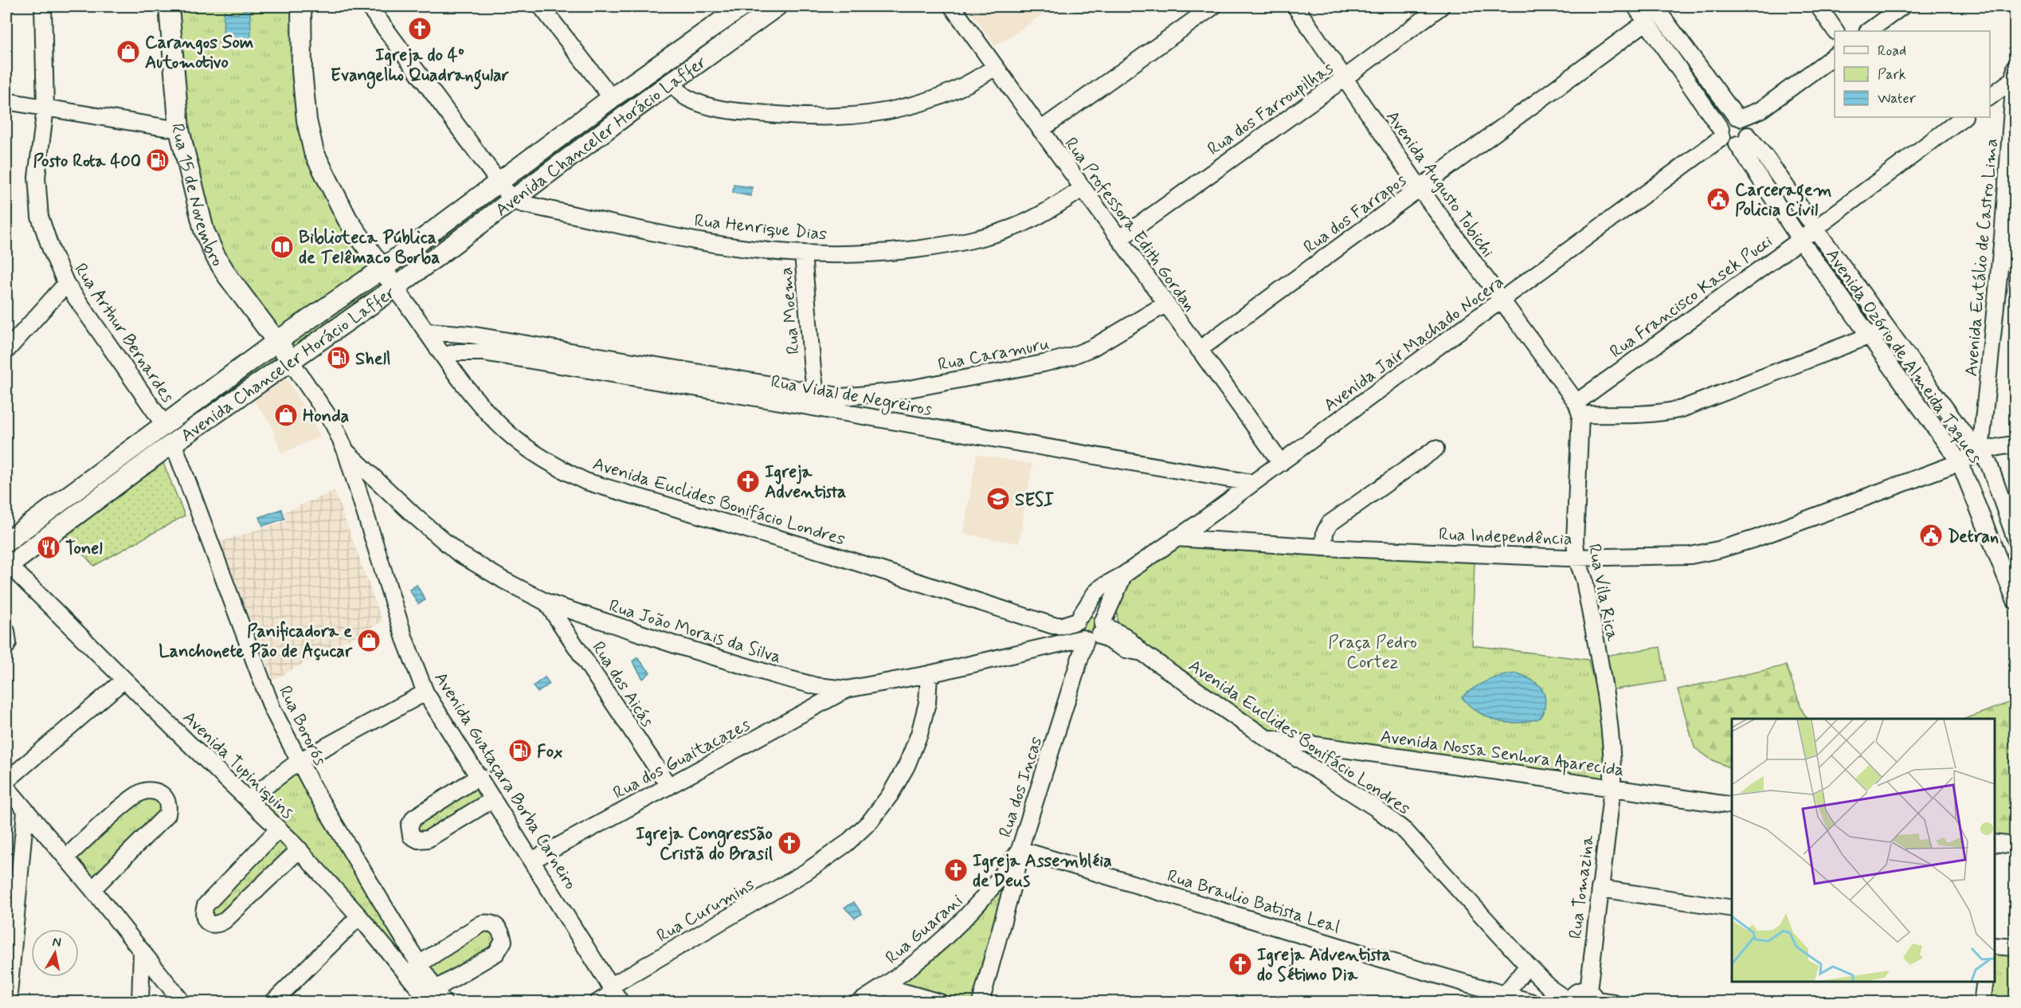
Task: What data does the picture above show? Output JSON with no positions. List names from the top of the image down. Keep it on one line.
{"streets":{"main road":["Avenida Chanceler Horácio Laffer","Rua 15 de Novembro"],"street":["Rua dos Farroupilhas","Avenida Augusto Tobichi","Rua dos Farrapos","Rua Professora Edith Gordan","Rua Henrique Dias","Avenida Eutálio de Castro Lima","Rua Francisco Kasek Pucci","Rua Moema","Rua Arthur Bernardes","Avenida Jair Machado Nocera","Rua Caramuru","Avenida Ozório de Almeida Taques","Rua Vidal de Negreiros","Avenida Euclides Bonifácio Londres","Rua Independência","Rua Vila Rica","Rua João Morais da Silva","Rua dos Aicás","Rua Bororós","Avenida Nossa Senhora Aparecida","Rua dos Guaitacazes","Avenida Tupiniquins","Avenida Guataçara Borba Carneiro","Rua dos Incas","Rua Tomazina","Rua Braulio Batista Leal","Rua Curumins","Rua Guarani"]},"crossings":[["Rua dos Farroupilhas","Avenida Augusto Tobichi"],["Rua dos Farroupilhas","Rua Professora Edith Gordan"],["Avenida Chanceler Horácio Laffer","Rua 15 de Novembro"],["Avenida Chanceler Horácio Laffer","Rua Henrique Dias"],["Avenida Chanceler Horácio Laffer","Rua Arthur Bernardes"],["Avenida Chanceler Horácio Laffer","Avenida Euclides Bonifácio Londres"],["Avenida Chanceler Horácio Laffer","Rua Bororós"],["Avenida Chanceler Horácio Laffer","Avenida Tupiniquins"],["Avenida Chanceler Horácio Laffer","Avenida Guataçara Borba Carneiro"],["Avenida Augusto Tobichi","Rua dos Farrapos"],["Avenida Augusto Tobichi","Rua Francisco Kasek Pucci"],["Avenida Augusto Tobichi","Avenida Jair Machado Nocera"],["Avenida Augusto Tobichi","Rua Vila Rica"],["Rua 15 de Novembro","Avenida Guataçara Borba Carneiro"],["Rua dos Farrapos","Rua Professora Edith Gordan"],["Rua Professora Edith Gordan","Rua Henrique Dias"],["Rua Professora Edith Gordan","Avenida Jair Machado Nocera"],["Rua Professora Edith Gordan","Rua Caramuru"],["Rua Henrique Dias","Rua Moema"],["Avenida Eutálio de Castro Lima","Avenida Ozório de Almeida Taques"],["Avenida Eutálio de Castro Lima","Rua Independência"],["Rua Francisco Kasek Pucci","Avenida Ozório de Almeida Taques"],["Rua Francisco Kasek Pucci","Rua Vila Rica"],["Rua Moema","Rua Caramuru"],["Rua Moema","Rua Vidal de Negreiros"],["Avenida Jair Machado Nocera","Avenida Ozório de Almeida Taques"],["Avenida Jair Machado Nocera","Rua Vidal de Negreiros"],["Avenida Jair Machado Nocera","Avenida Euclides Bonifácio Londres"],["Avenida Jair Machado Nocera","Rua Independência"],["Avenida Jair Machado Nocera","Rua dos Incas"],["Rua Caramuru","Rua Vidal de Negreiros"],["Avenida Ozório de Almeida Taques","Rua Independência"],["Rua Vidal de Negreiros","Avenida Euclides Bonifácio Londres"],["Avenida Euclides Bonifácio Londres","Rua João Morais da Silva"],["Avenida Euclides Bonifácio Londres","Avenida Nossa Senhora Aparecida"],["Avenida Euclides Bonifácio Londres","Rua dos Incas"],["Rua Independência","Rua Vila Rica"],["Rua Vila Rica","Avenida Nossa Senhora Aparecida"],["Rua Vila Rica","Rua Tomazina"],["Rua João Morais da Silva","Rua dos Aicás"],["Rua João Morais da Silva","Rua dos Guaitacazes"],["Rua João Morais da Silva","Avenida Guataçara Borba Carneiro"],["Rua João Morais da Silva","Rua dos Incas"],["Rua João Morais da Silva","Rua Curumins"],["Rua dos Aicás","Rua dos Guaitacazes"],["Rua Bororós","Avenida Tupiniquins"],["Avenida Nossa Senhora Aparecida","Rua Tomazina"],["Rua dos Guaitacazes","Avenida Guataçara Borba Carneiro"],["Avenida Guataçara Borba Carneiro","Rua Curumins"],["Rua dos Incas","Rua Braulio Batista Leal"],["Rua dos Incas","Rua Guarani"],["Rua Braulio Batista Leal","Rua Guarani"]],"parks":["Praça Pedro Cortez"],"places":{"church":["Igreja do 4º Evangelho Quadrangular","Igreja Adventista","Igreja Congressão Cristã do Brasil","Igreja Assembléia de Deus","Igreja Adventista do Sétimo Dia"],"shop":["Carangos Som Automotivo","Honda","Panificadora e Lanchonete Pão de Açucar"],"fuel station":["Posto Rota 400","Shell","Fox"],"public building":["Carceragem Policia Civil","Detran"],"library":["Biblioteca Pública de Telêmaco Borba"],"school or university":["SESI"],"restaurant":["Tonel"]},"legend":["Road","Park","Water"],"north":"top"}
